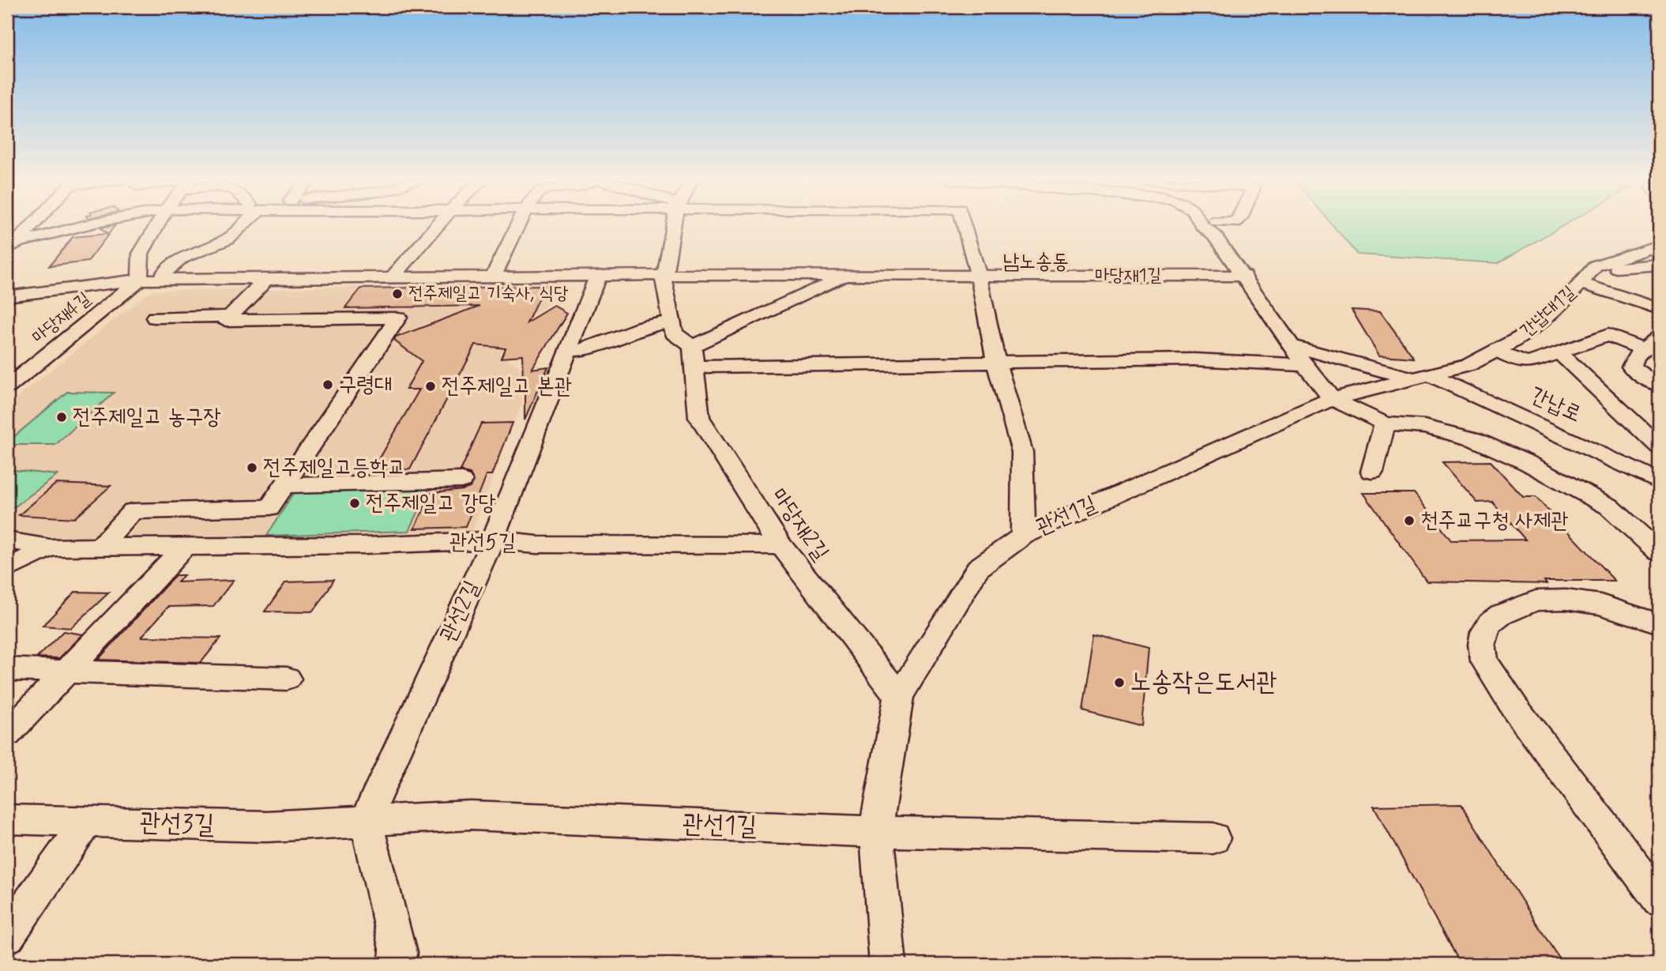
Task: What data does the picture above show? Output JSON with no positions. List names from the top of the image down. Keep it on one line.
{"streets":{"street":["마당재1길","간납대1길","마당재4길","간납로","관선1길","마당재2길","관선5길","관선2길","관선3길"]},"crossings":[["간납대1길","간납로"],["간납대1길","관선1길"],["간납로","관선1길"],["관선1길","마당재2길"],["관선1길","관선2길"],["관선1길","관선3길"],["마당재2길","관선5길"],["관선5길","관선2길"],["관선2길","관선3길"]],"districts":["남노송동"],"places":["전주제일고 기숙사, 식당","구령대","전주제일고 본관","전주제일고 농구장","전주제일고등학교","전주제일고 강당","천주교구청 사제관","노송작은도서관"]}
